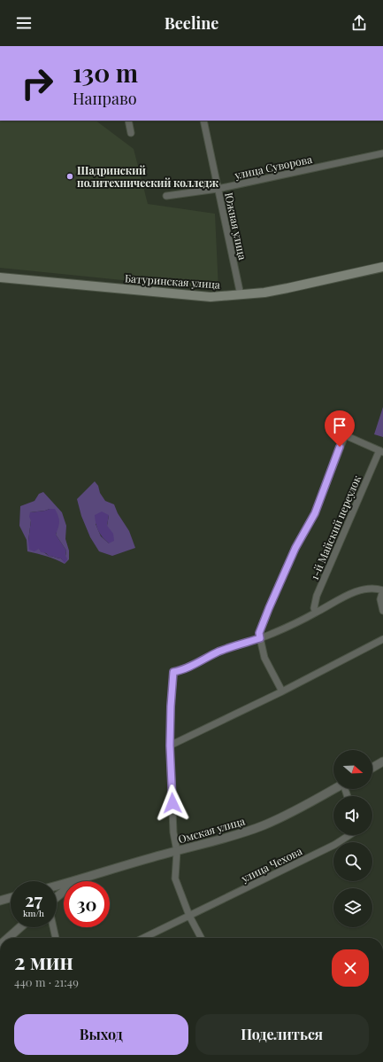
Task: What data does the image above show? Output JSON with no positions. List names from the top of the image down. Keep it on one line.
{"streets":{"main road":["Батуринская улица"],"street":["улица Суворова","Южная улица","1-й Майский переулок","Омская улица","улица Чехова"]},"crossings":[["улица Суворова","Южная улица"],["Южная улица","Батуринская улица"]],"places":["Шадринский политехнический колледж"],"north":"right","page":{"header":"Beeline","turn":["130 m","Направо"],"speed":"27 km/h","limit":"30","heading":["2 мин","440 m · 21:49"],"buttons":["Выход","Поделиться"]}}
